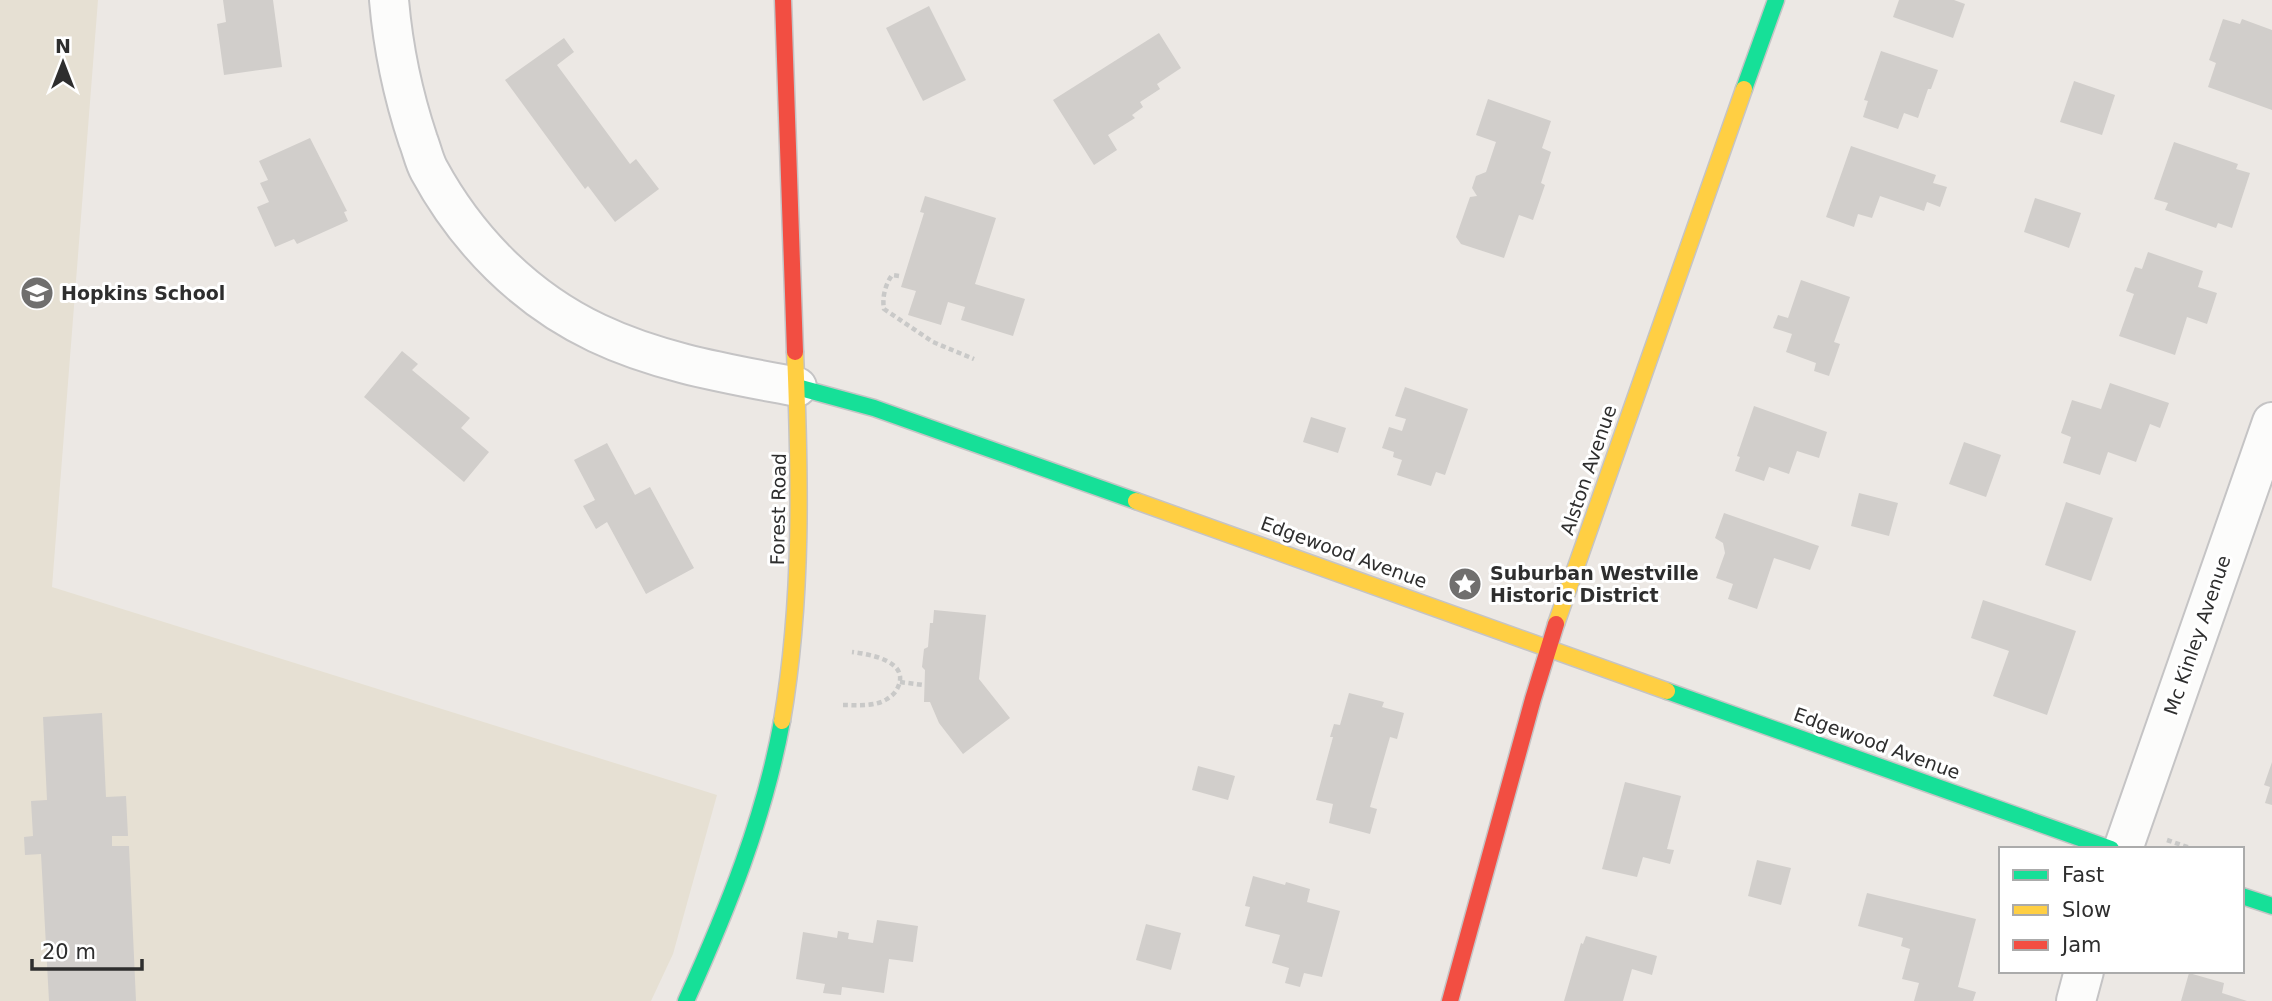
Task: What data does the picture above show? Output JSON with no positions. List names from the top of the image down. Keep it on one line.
{"streets":{"street":["Alston Avenue","Forest Road","Edgewood Avenue","Mc Kinley Avenue"]},"crossings":[["Alston Avenue","Edgewood Avenue"],["Forest Road","Edgewood Avenue"]],"places":{"school or university":["Hopkins School"],"place":["Suburban Westville Historic District"]},"legend":["Fast","Slow","Jam"],"scale_bar":"20 m","north":"top"}
